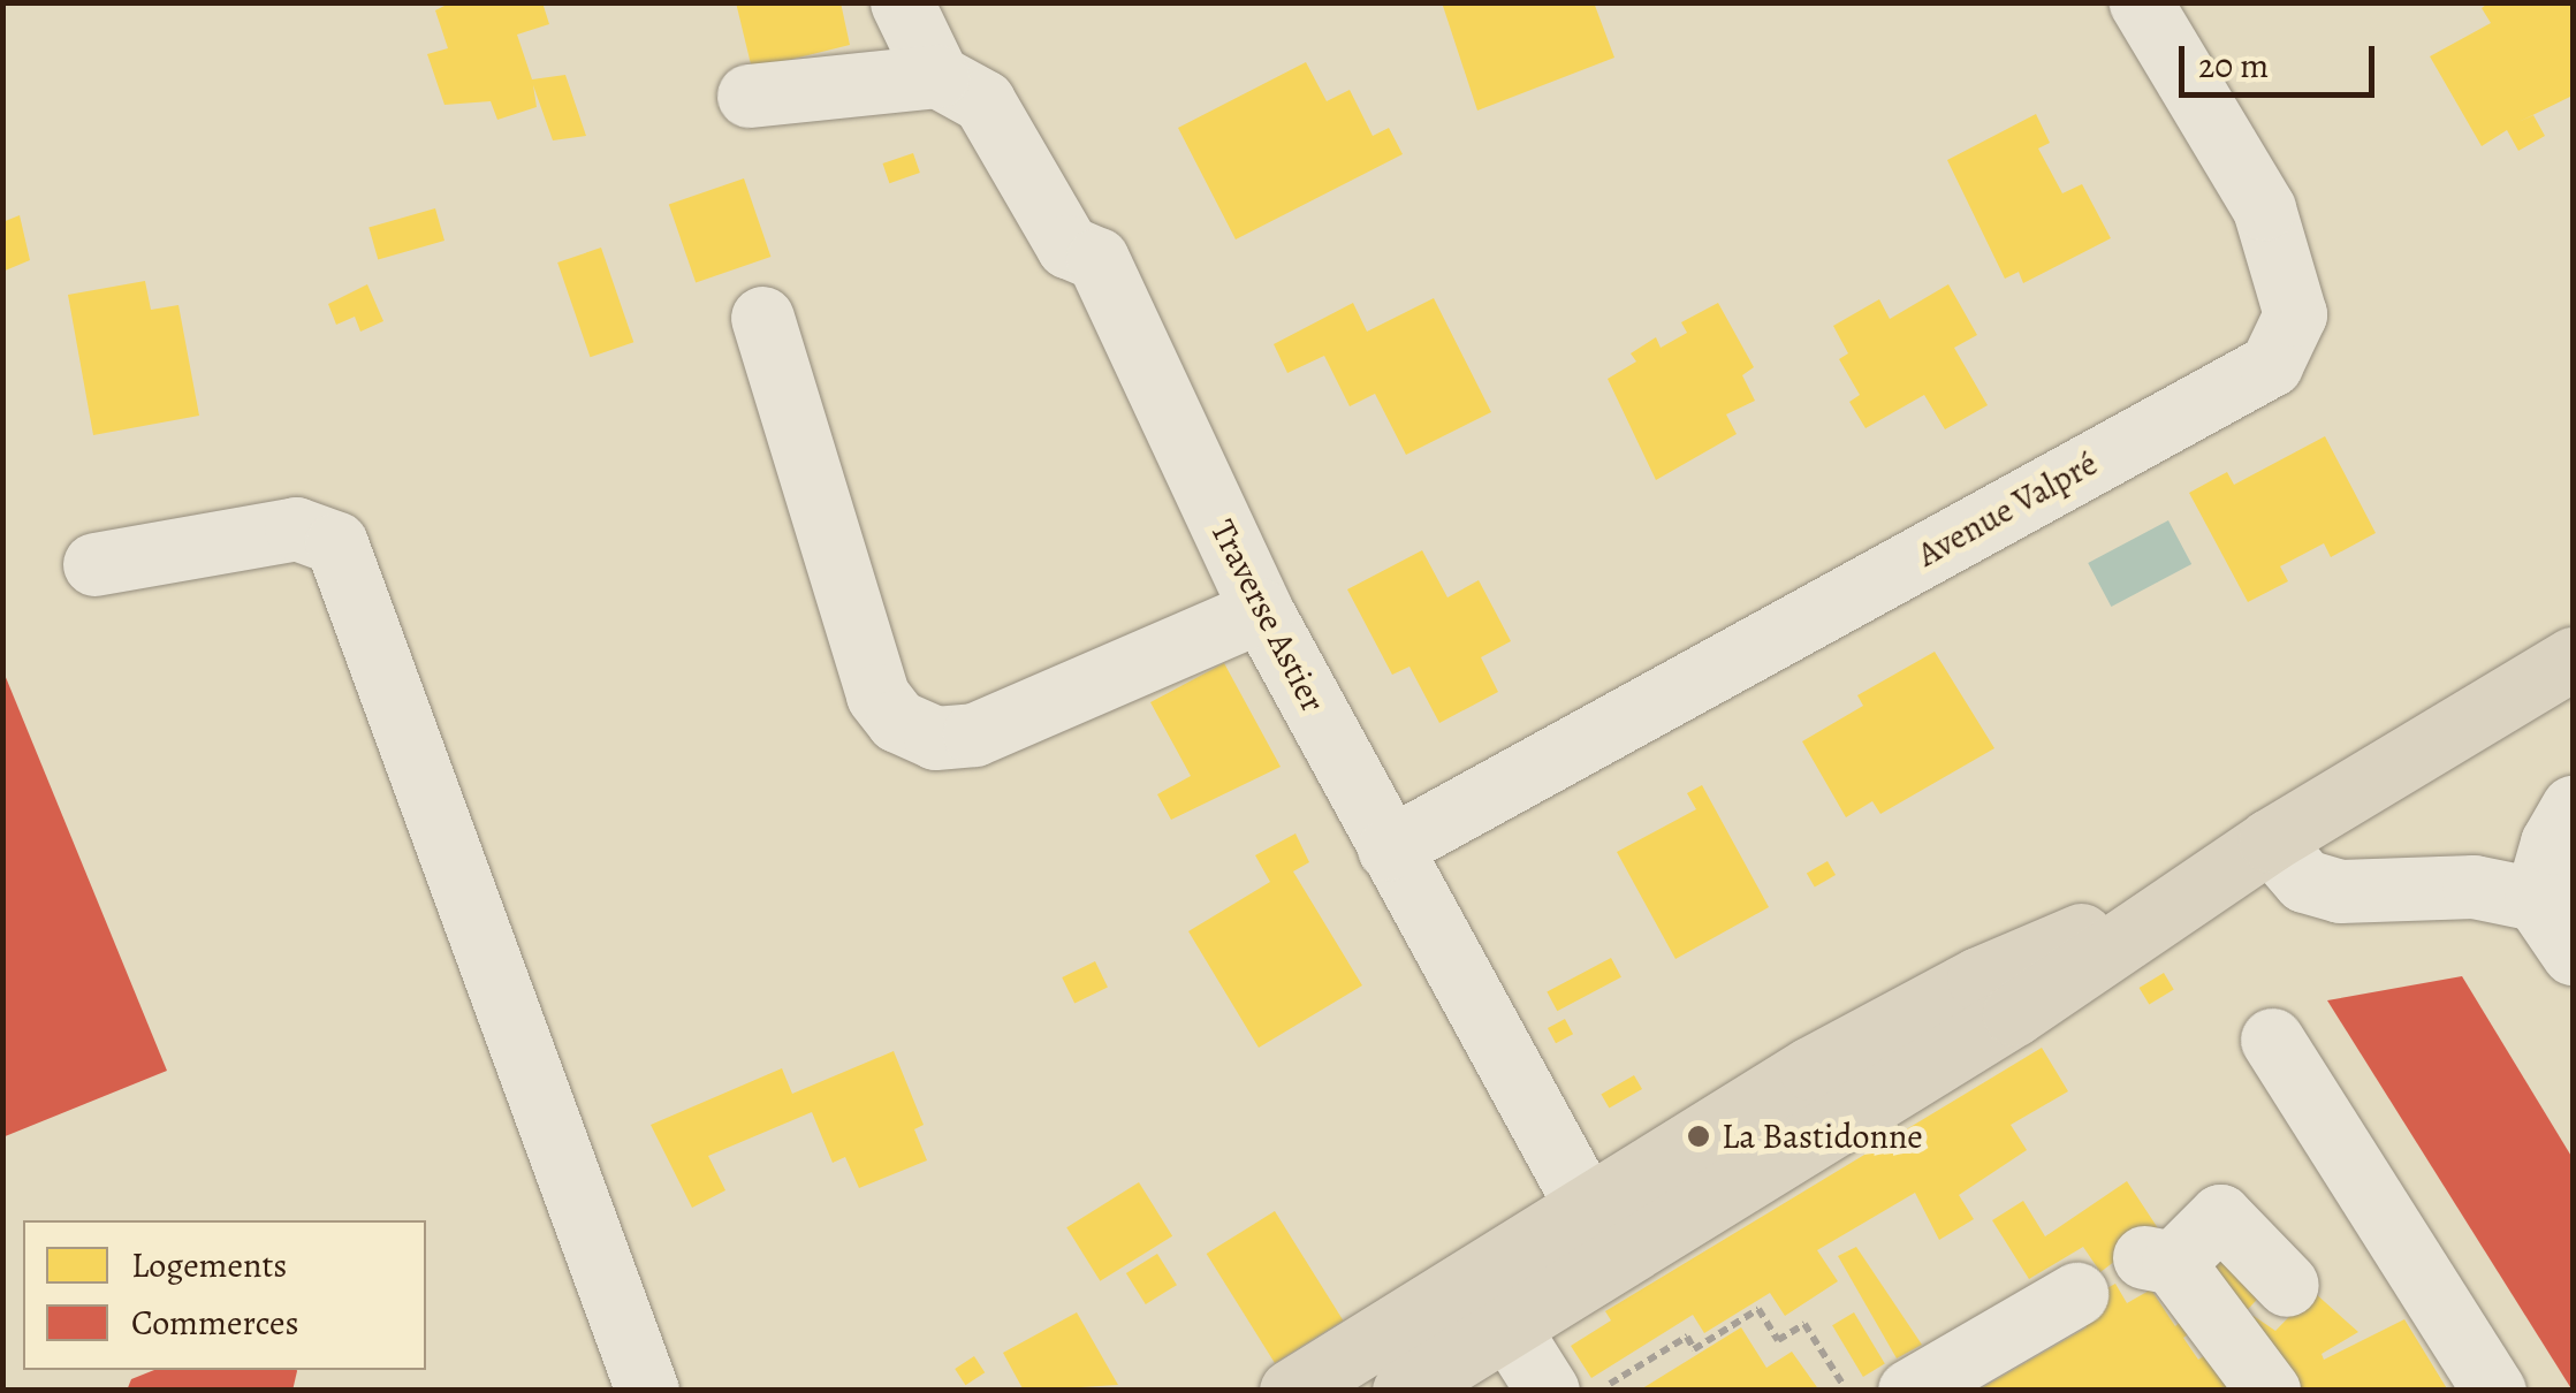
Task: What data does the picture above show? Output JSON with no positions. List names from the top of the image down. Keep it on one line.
{"streets":{"street":["Avenue Valpré","Traverse Astier"]},"crossings":[["Avenue Valpré","Traverse Astier"]],"places":["La Bastidonne"],"legend":["Logements","Commerces"],"scale_bar":"20 m"}
